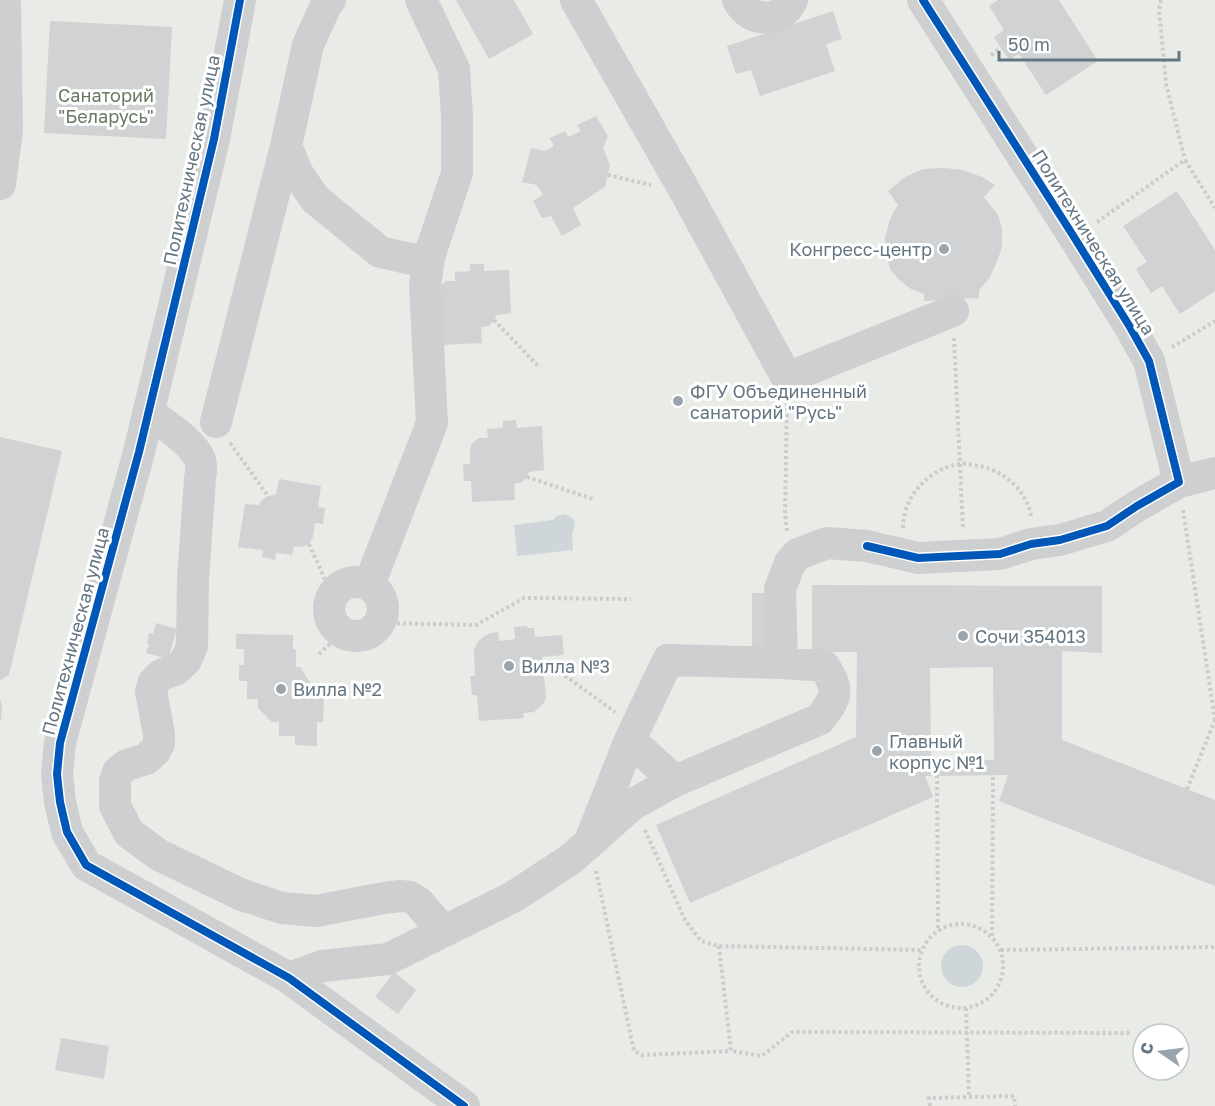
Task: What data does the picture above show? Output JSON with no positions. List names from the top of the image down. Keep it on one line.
{"streets":{"street":["Политехническая улица"]},"parks":["Санаторий \"Беларусь\""],"places":["Конгресс-центр","ФГУ Объединенный санаторий \"Русь\"","Сочи 354013","Вилла №3","Вилла №2","Главный корпус №1"],"scale_bar":"50 m","north":"left"}
